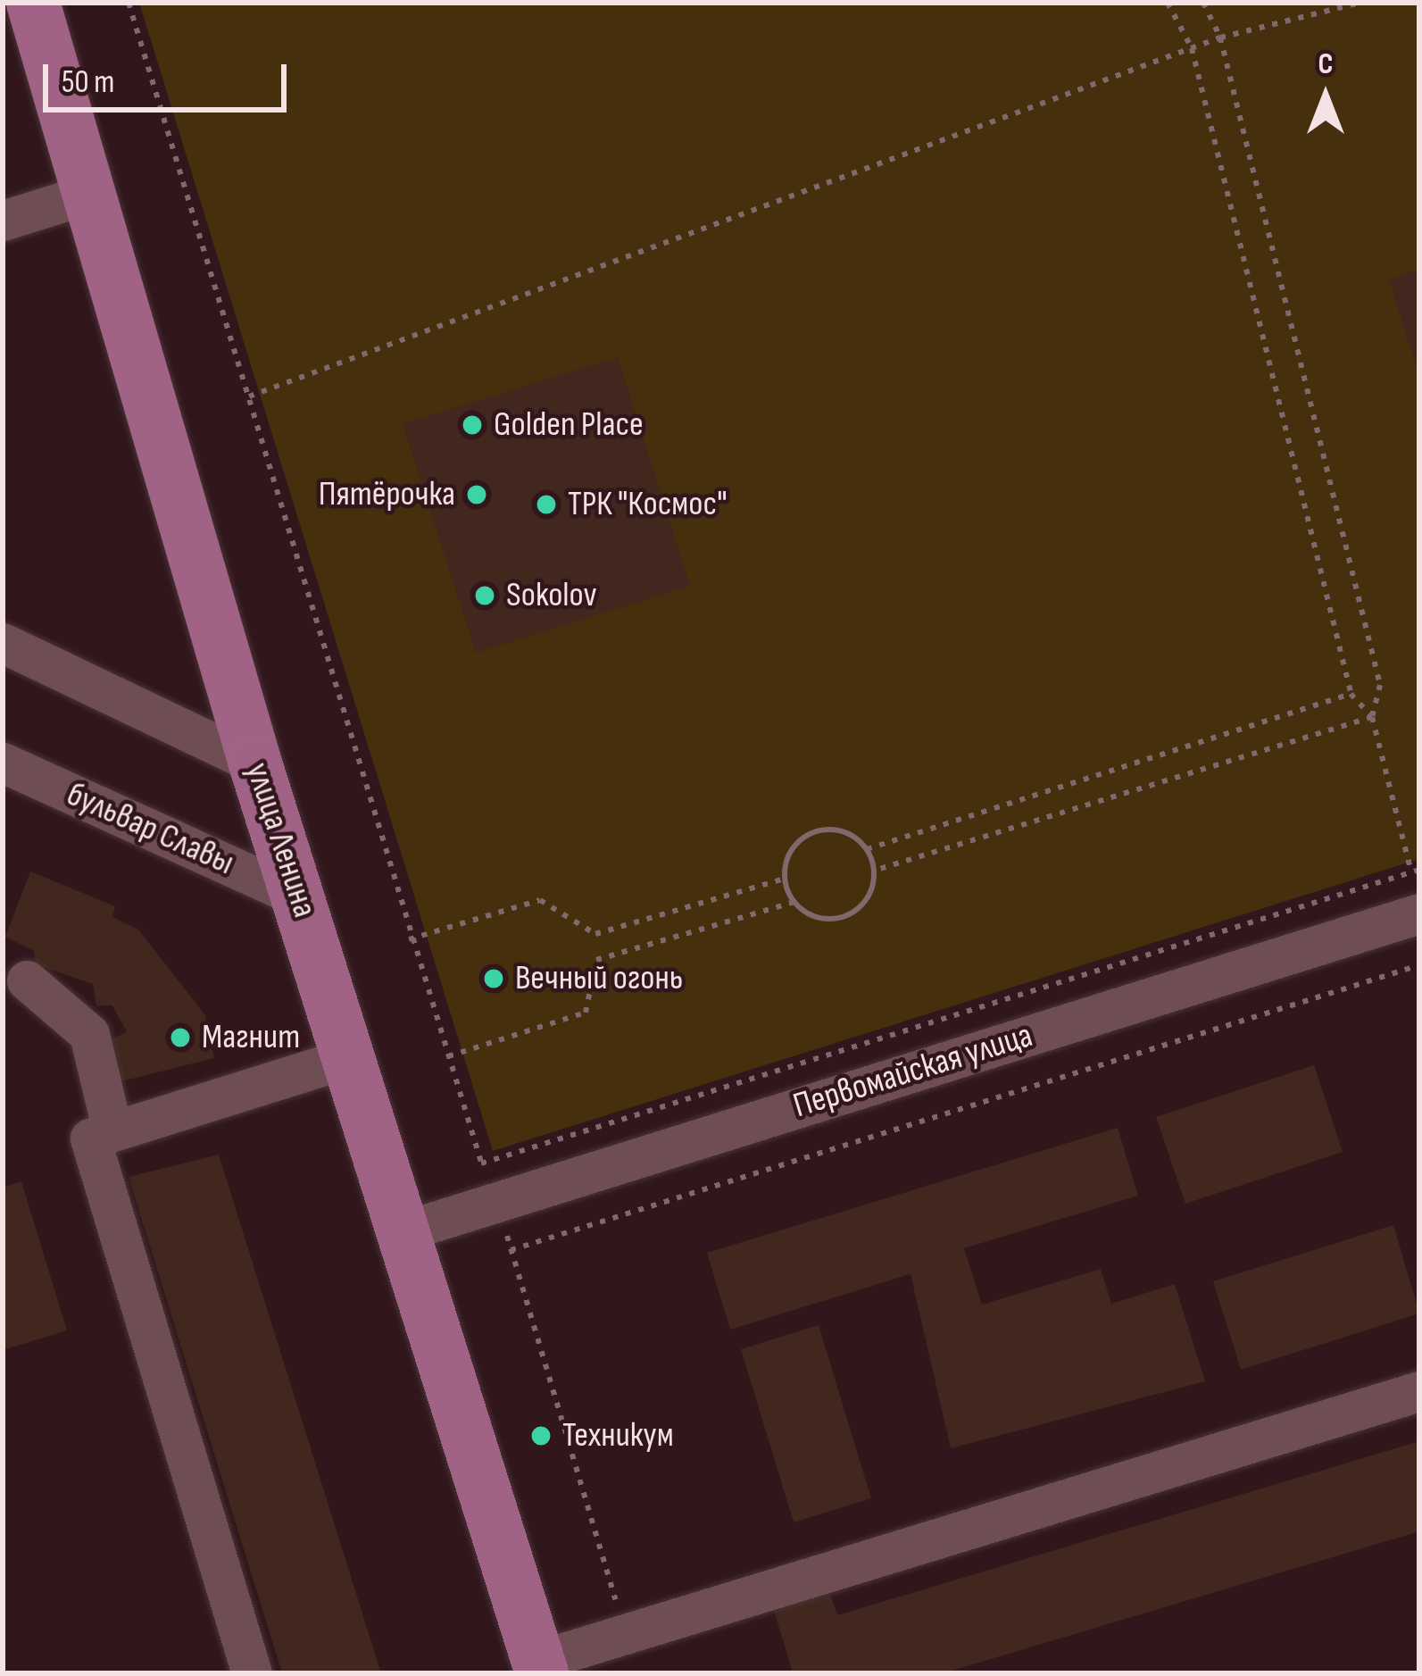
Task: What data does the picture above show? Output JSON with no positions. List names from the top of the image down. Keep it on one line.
{"streets":{"main road":["улица Ленина"],"street":["бульвар Славы","Первомайская улица"]},"crossings":[["бульвар Славы","улица Ленина"],["улица Ленина","Первомайская улица"]],"places":["Golden Place","Пятёрочка","ТРК \"Космос\"","Sokolov","Вечный огонь","Магнит","Техникум"],"scale_bar":"50 m","north":"top"}
